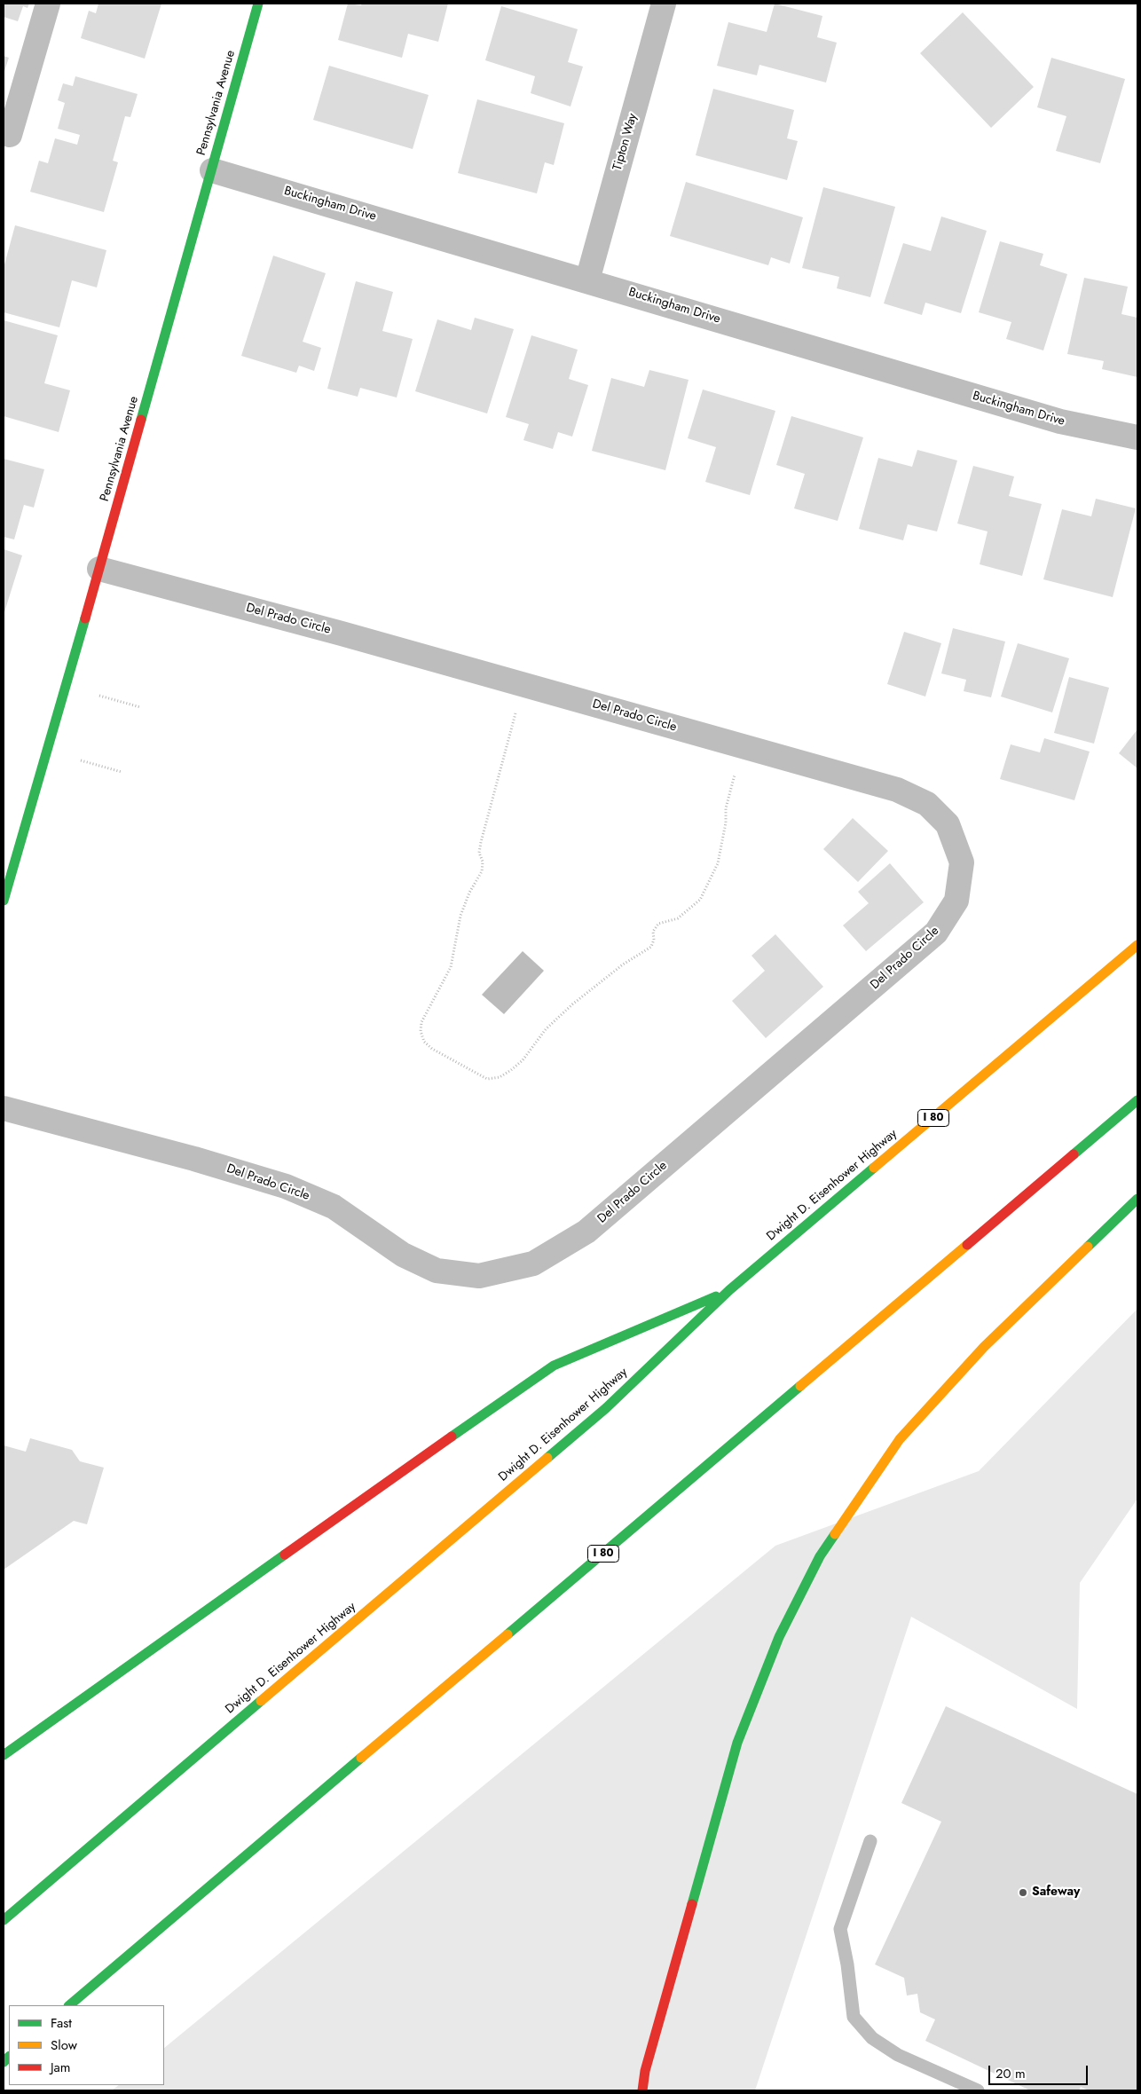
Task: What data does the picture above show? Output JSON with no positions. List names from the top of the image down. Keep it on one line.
{"streets":{"main road":["Pennsylvania Avenue","I 80","Dwight D. Eisenhower Highway"],"street":["Tipton Way","Buckingham Drive","Del Prado Circle"]},"crossings":[["Pennsylvania Avenue","Buckingham Drive"],["Pennsylvania Avenue","Del Prado Circle"],["Tipton Way","Buckingham Drive"]],"places":["Safeway"],"legend":["Fast","Slow","Jam"],"scale_bar":"20 m"}
